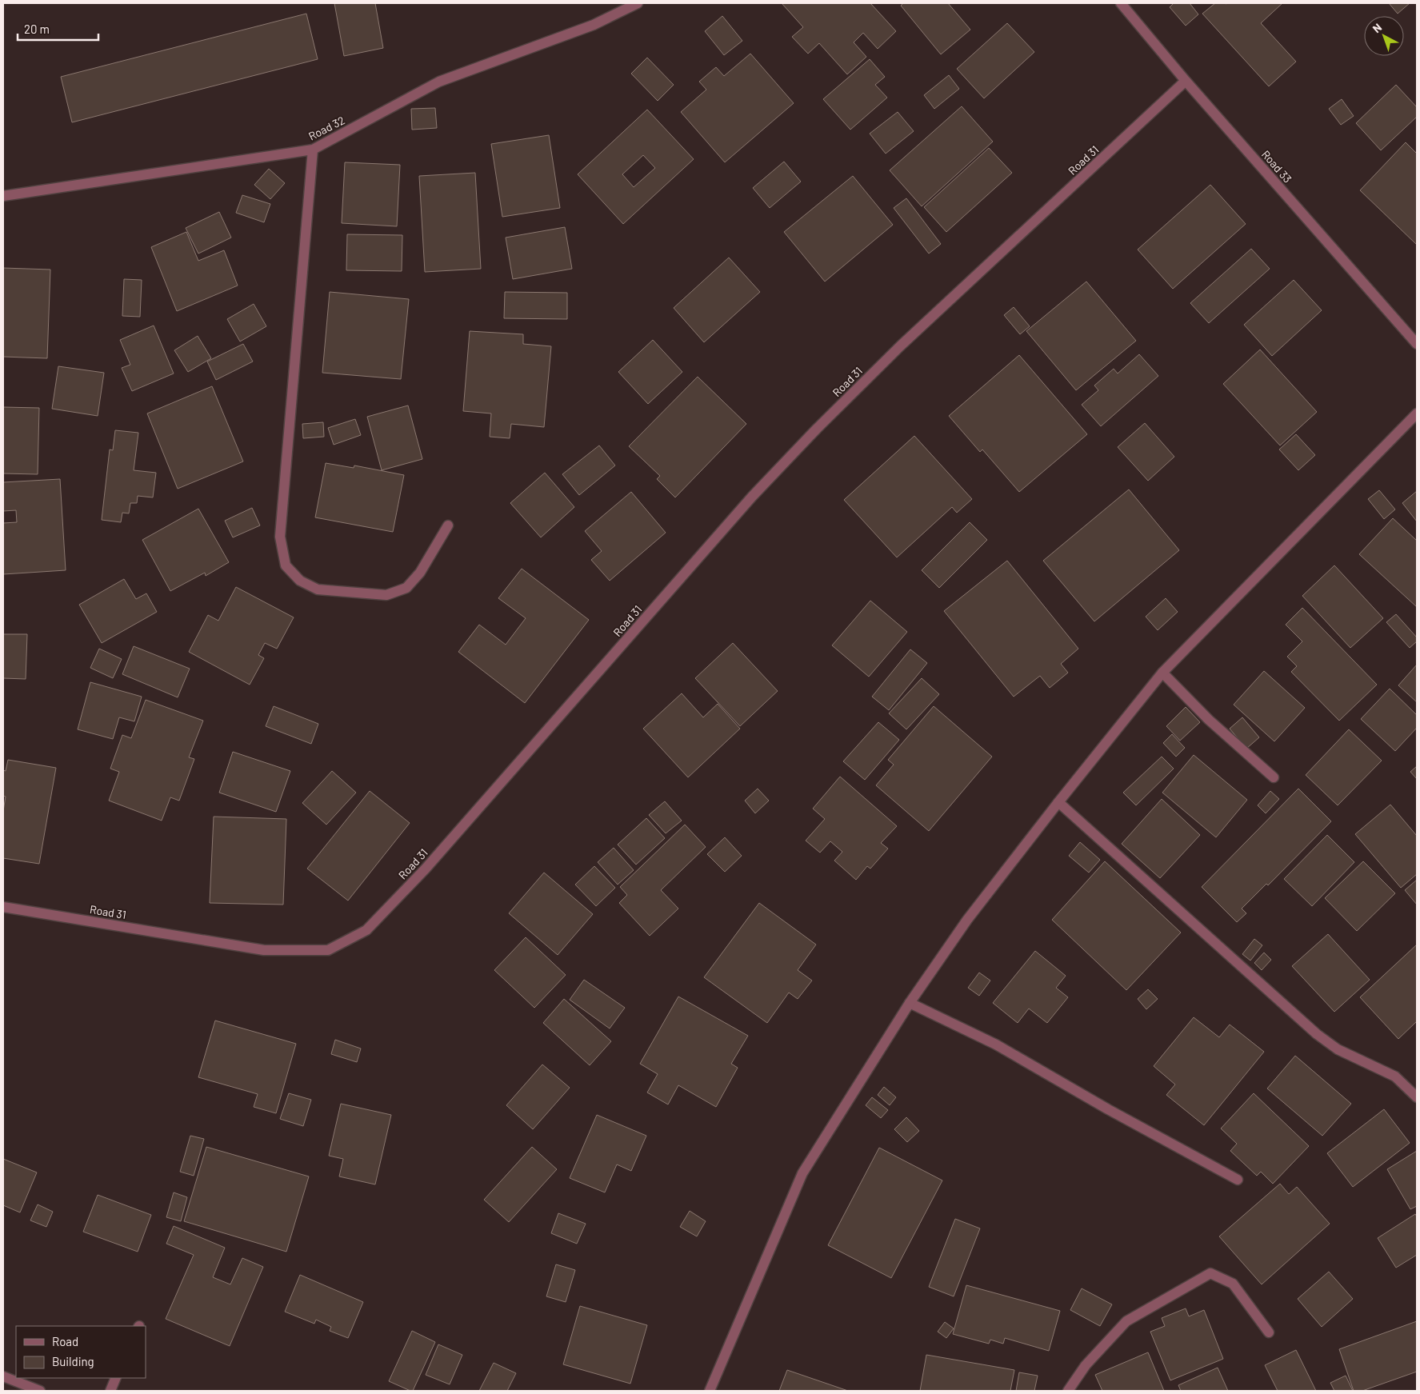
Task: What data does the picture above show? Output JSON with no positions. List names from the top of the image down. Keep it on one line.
{"streets":{"street":["Road 32","Road 31","Road 33"]},"crossings":[["Road 31","Road 33"]],"legend":["Road","Building"],"scale_bar":"20 m","north":"top left"}
